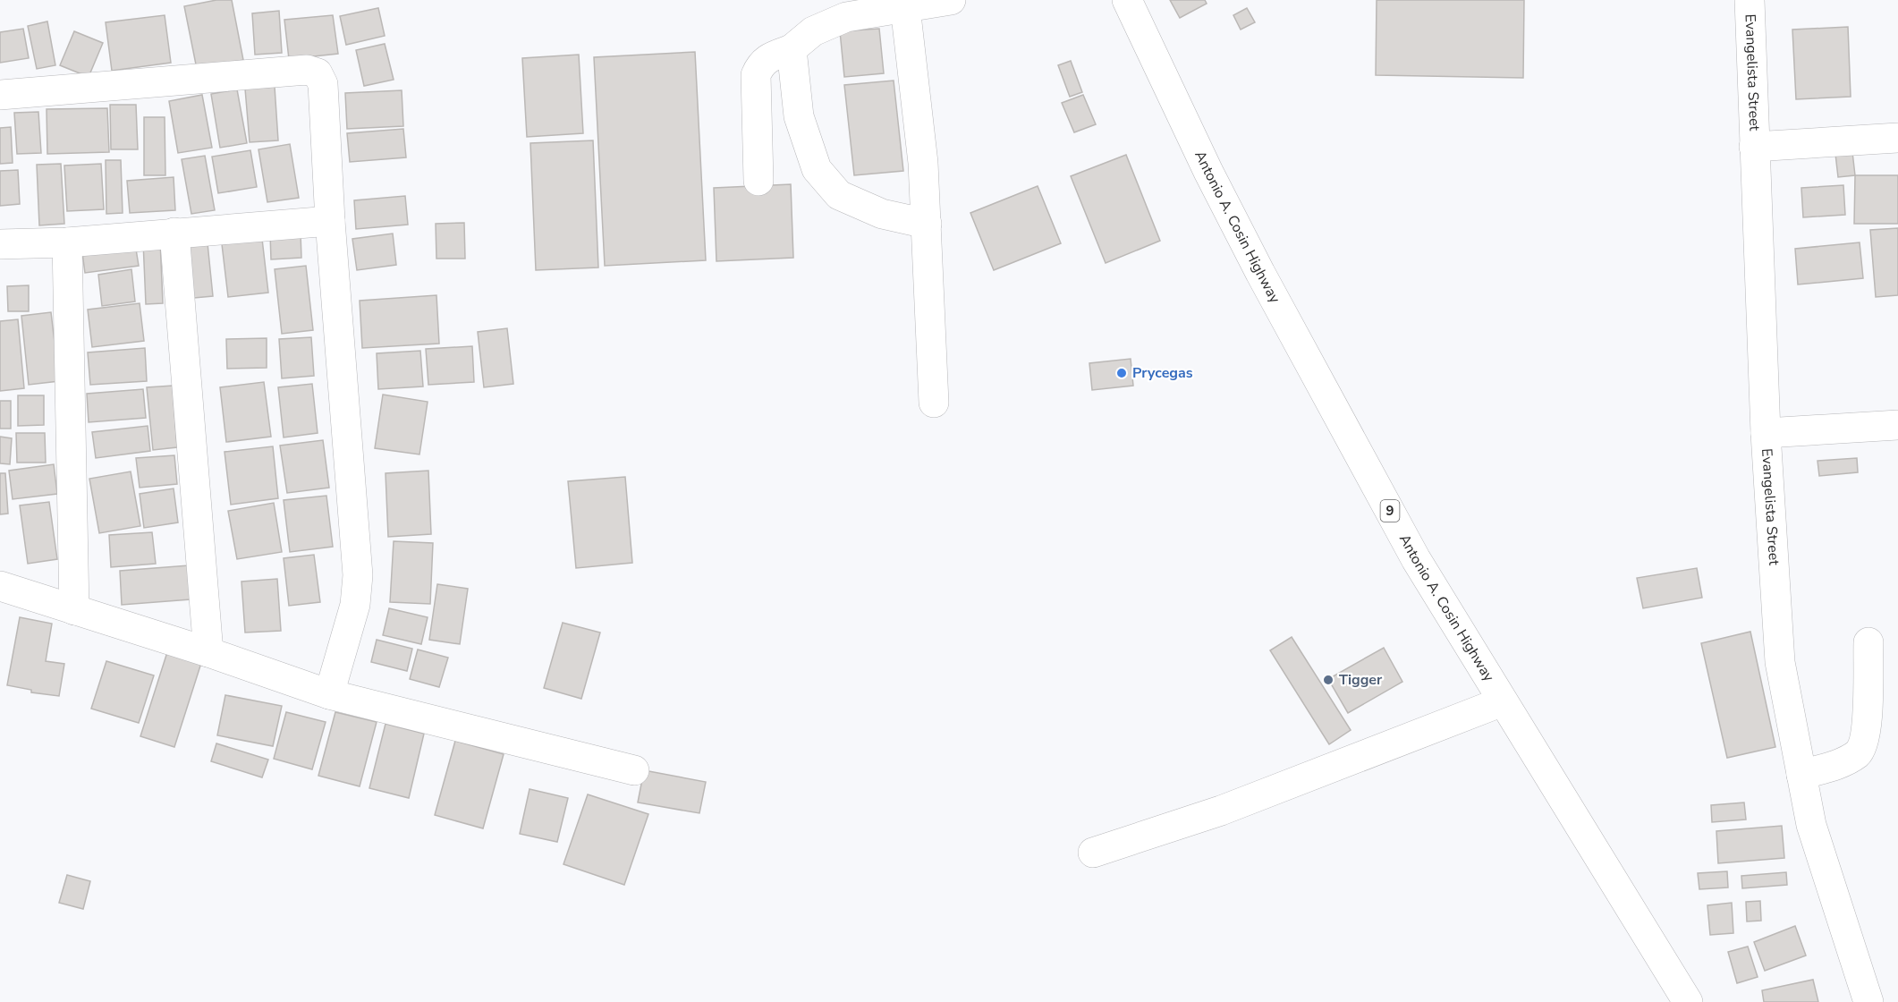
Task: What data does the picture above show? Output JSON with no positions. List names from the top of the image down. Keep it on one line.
{"streets":{"main road":["Evangelista Street","Antonio A. Cosin Highway","9"]},"places":["Prycegas","Tigger"]}
